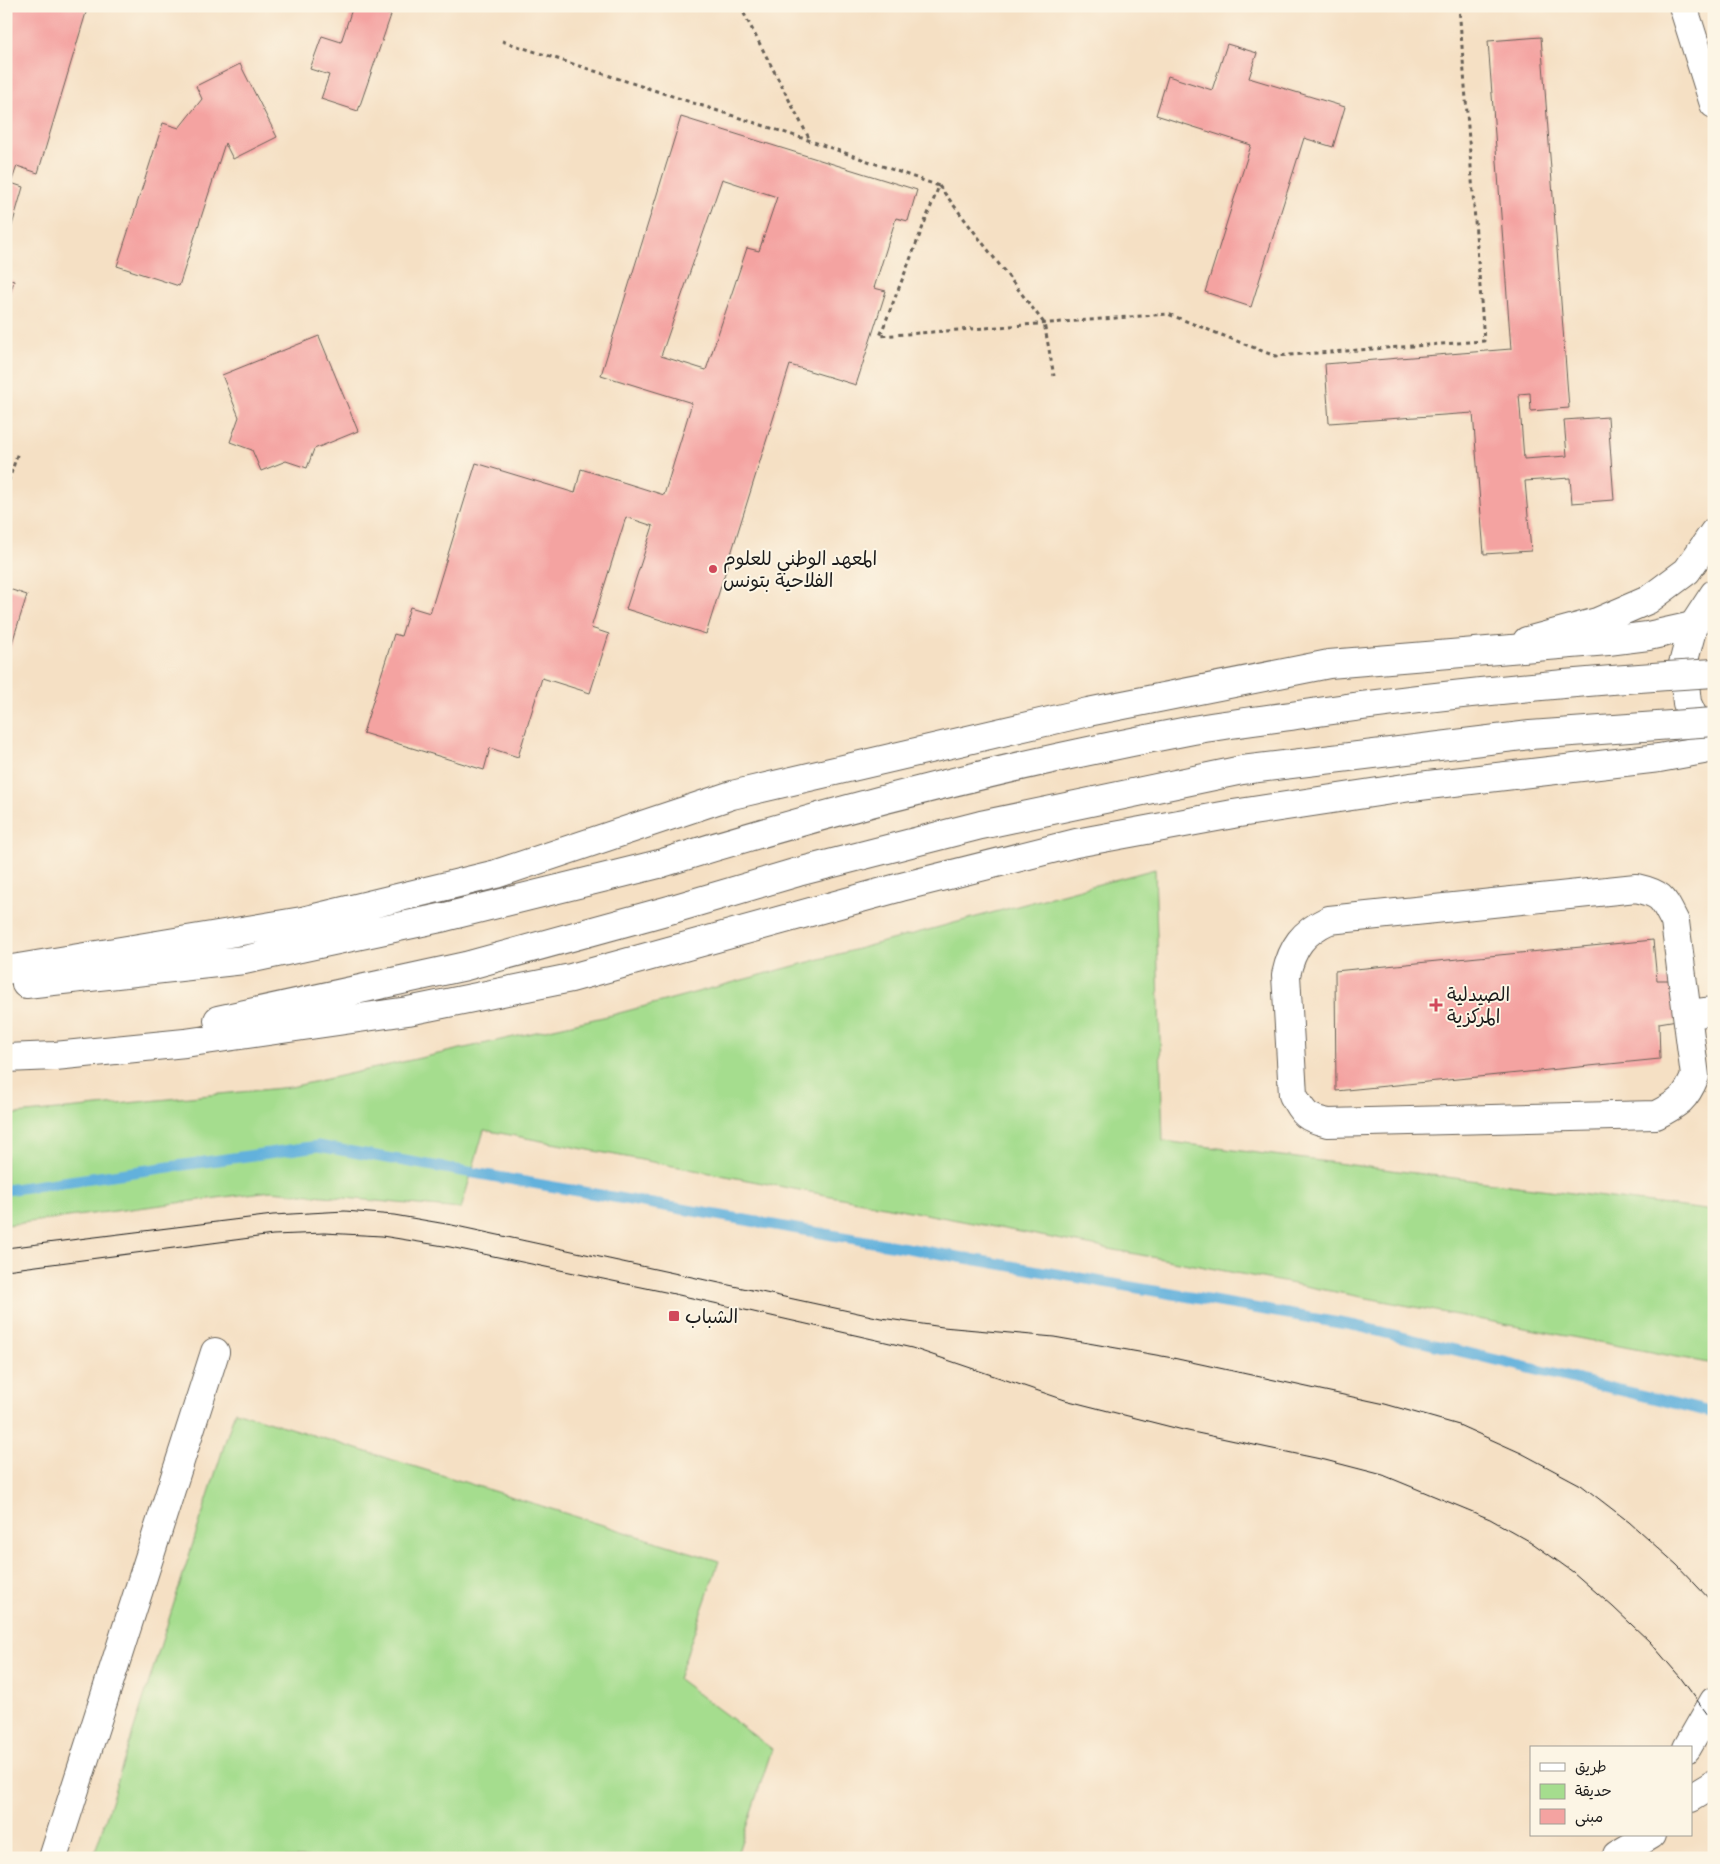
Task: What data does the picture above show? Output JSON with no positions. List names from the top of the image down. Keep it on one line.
{"places":{"other":["المعهد الوطني للعلوم الفلاحية بتونس"],"health":["الصيدلية المركزية"],"transit":["الشباب"]},"legend":["طريق","حديقة","مبنى"]}
